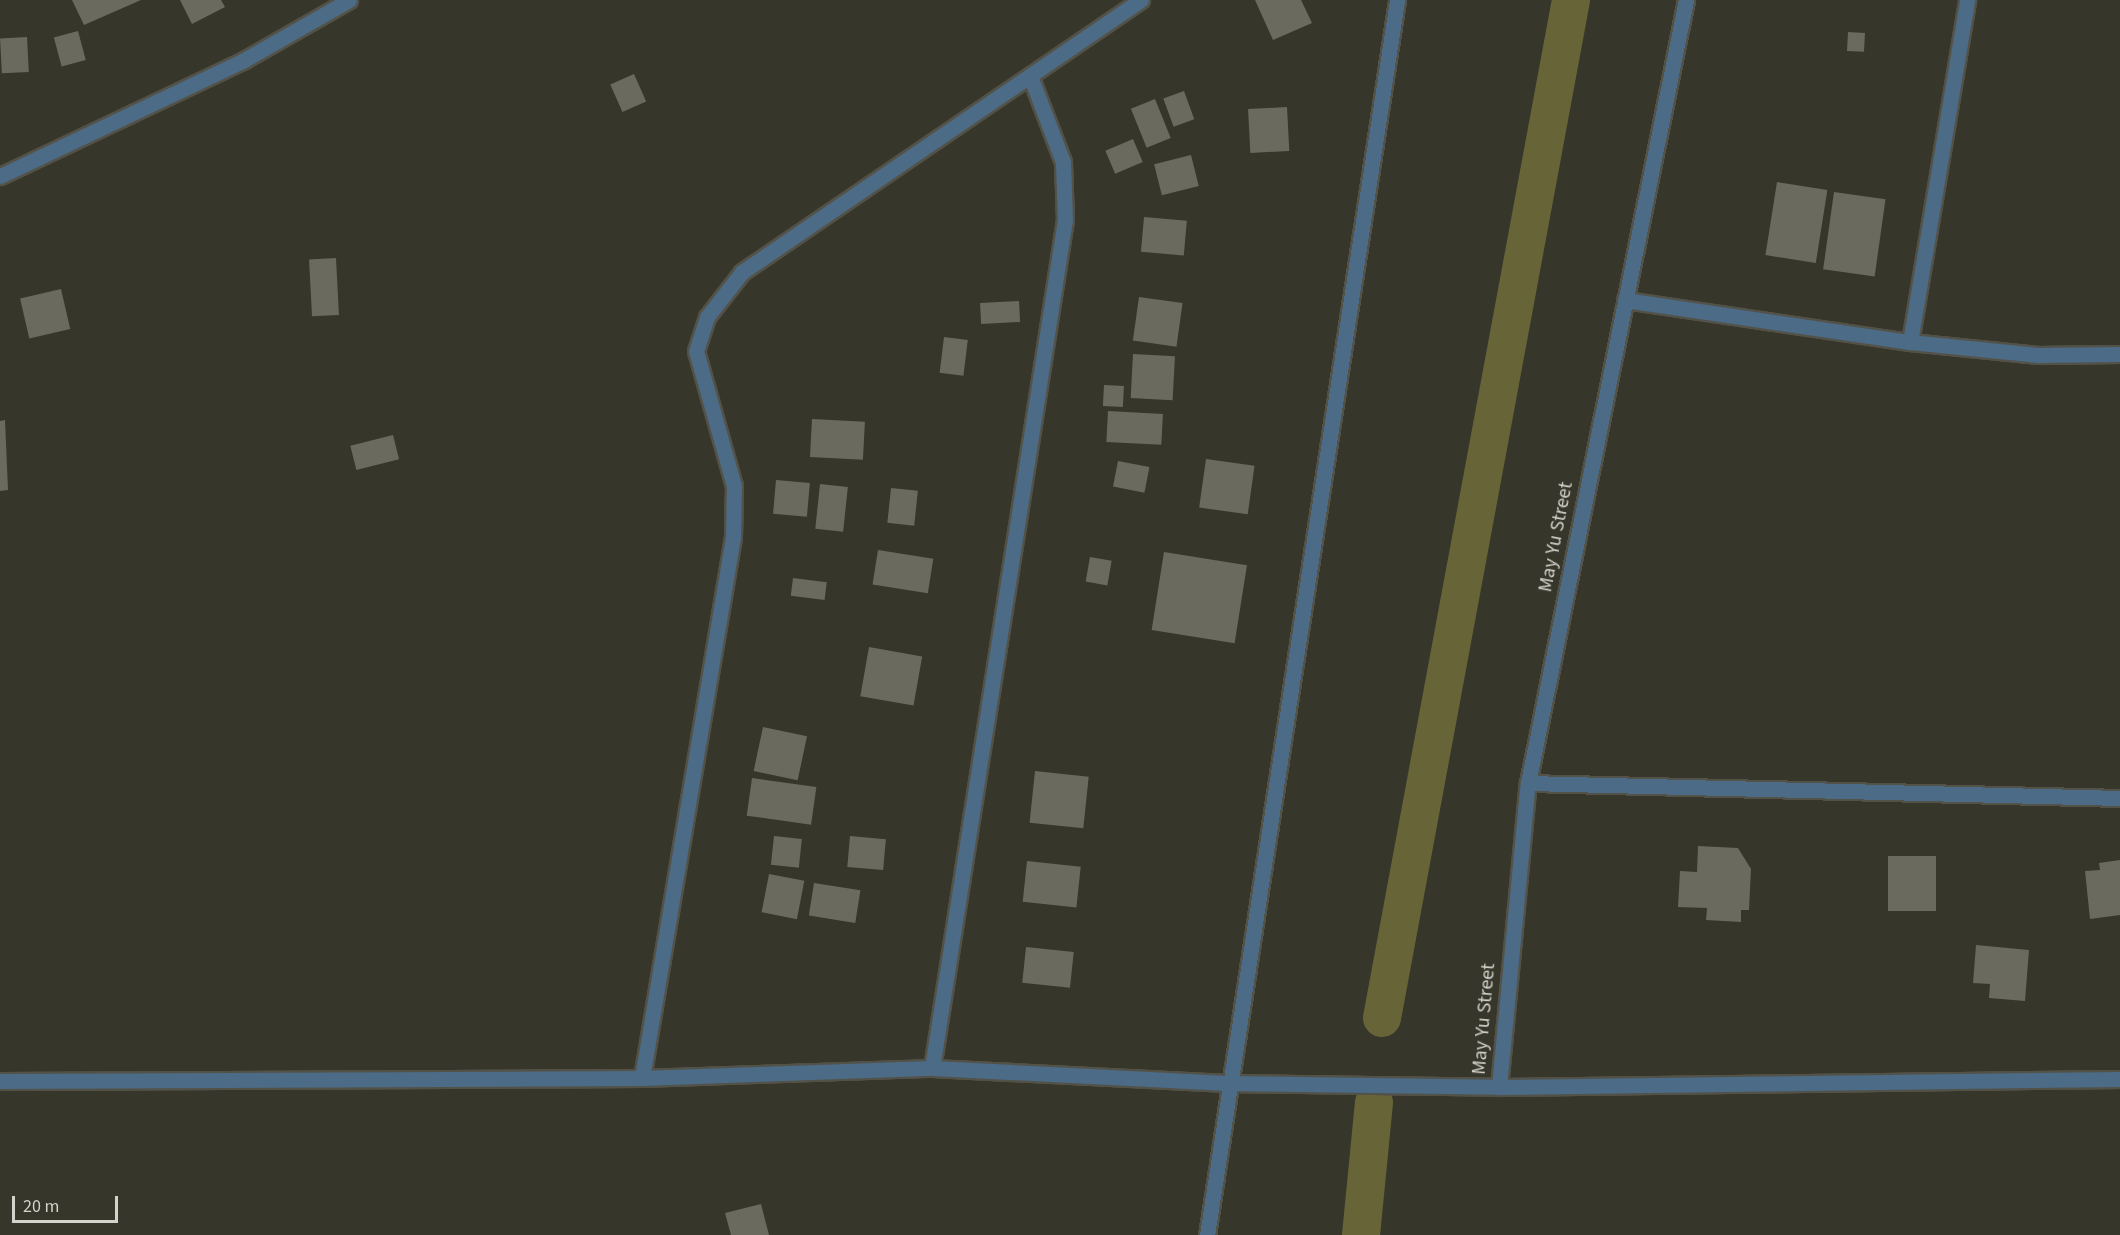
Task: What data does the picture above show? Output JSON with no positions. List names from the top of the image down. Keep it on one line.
{"streets":{"street":["May Yu Street"]},"scale_bar":"20 m"}
